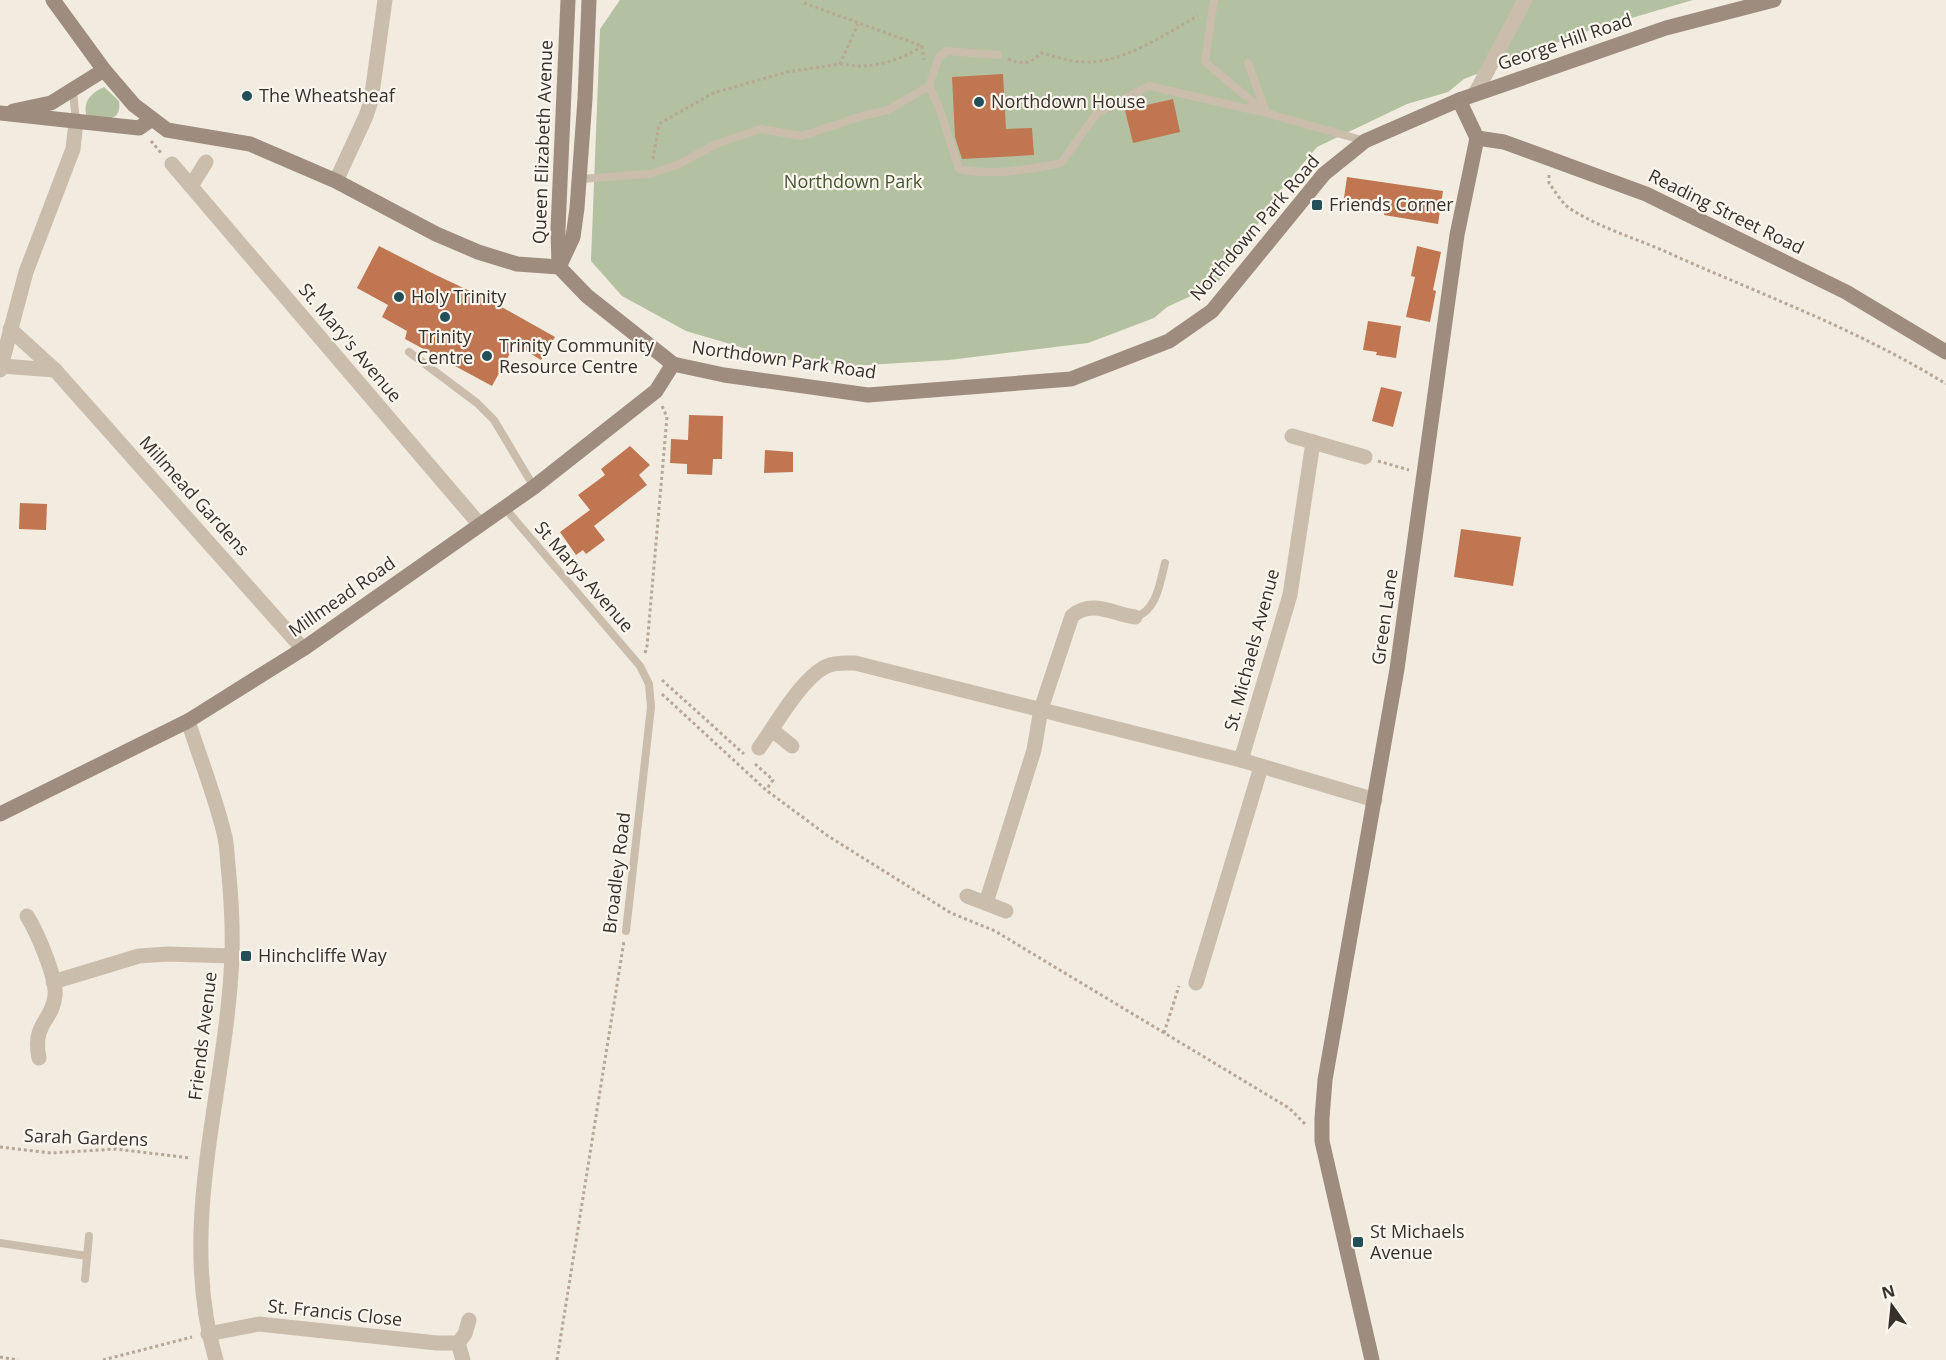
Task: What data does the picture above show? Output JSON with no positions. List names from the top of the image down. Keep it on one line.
{"streets":{"main road":["George Hill Road","Queen Elizabeth Avenue","Reading Street Road","Northdown Park Road","Millmead Road","Green Lane"],"street":["St. Mary's Avenue","Millmead Gardens","St. Michaels Avenue","Friends Avenue","St. Francis Close"],"lane":["St Marys Avenue","Broadley Road"],"path":["Sarah Gardens"]},"crossings":[["George Hill Road","Northdown Park Road"],["Queen Elizabeth Avenue","Northdown Park Road"],["Reading Street Road","Green Lane"],["Northdown Park Road","Millmead Road"],["St. Mary's Avenue","Millmead Road"],["Millmead Gardens","Millmead Road"],["St Marys Avenue","Millmead Road"],["St Marys Avenue","Broadley Road"],["Millmead Road","Friends Avenue"],["Green Lane","St. Michaels Avenue"],["Friends Avenue","Sarah Gardens"],["Friends Avenue","St. Francis Close"]],"parks":["Northdown Park"],"places":{"other":["The Wheatsheaf","Northdown House","Holy Trinity","Trinity Centre","Trinity Community Resource Centre"],"transit":["Friends Corner","Hinchcliffe Way","St Michaels Avenue"]},"north":"top"}
